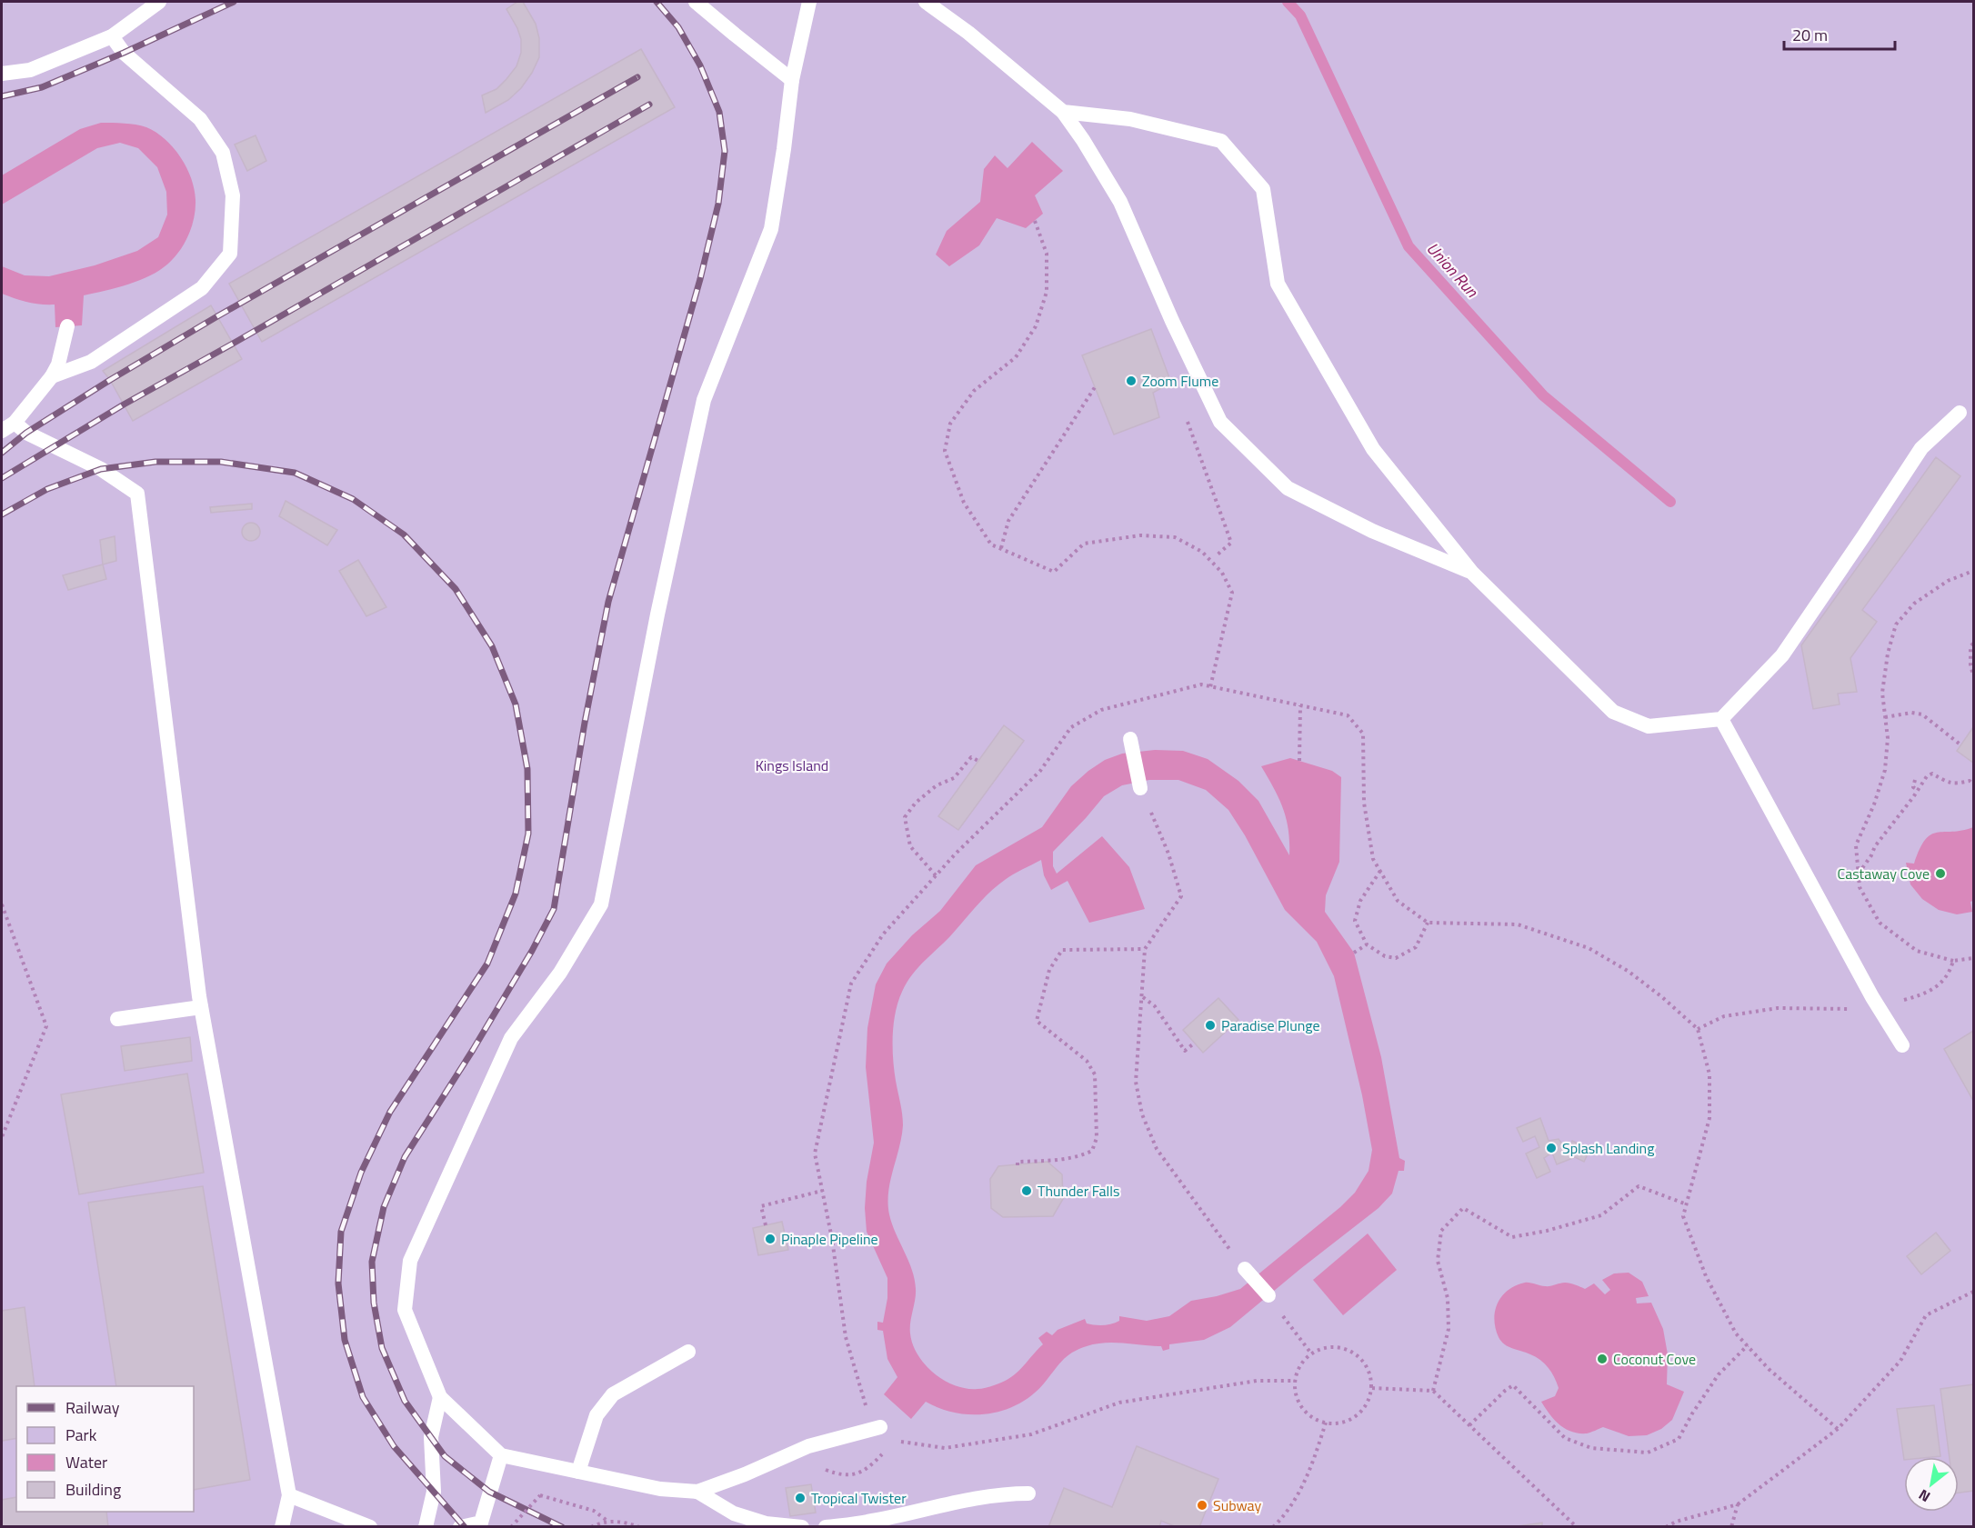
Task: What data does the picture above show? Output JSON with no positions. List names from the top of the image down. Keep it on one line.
{"water":["Union Run"],"parks":["Kings Island"],"places":["Zoom Flume","Castaway Cove","Paradise Plunge","Splash Landing","Thunder Falls","Pinaple Pipeline","Coconut Cove","Tropical Twister","Subway"],"legend":["Railway","Park","Water","Building"],"scale_bar":"20 m","north":"bottom left"}
